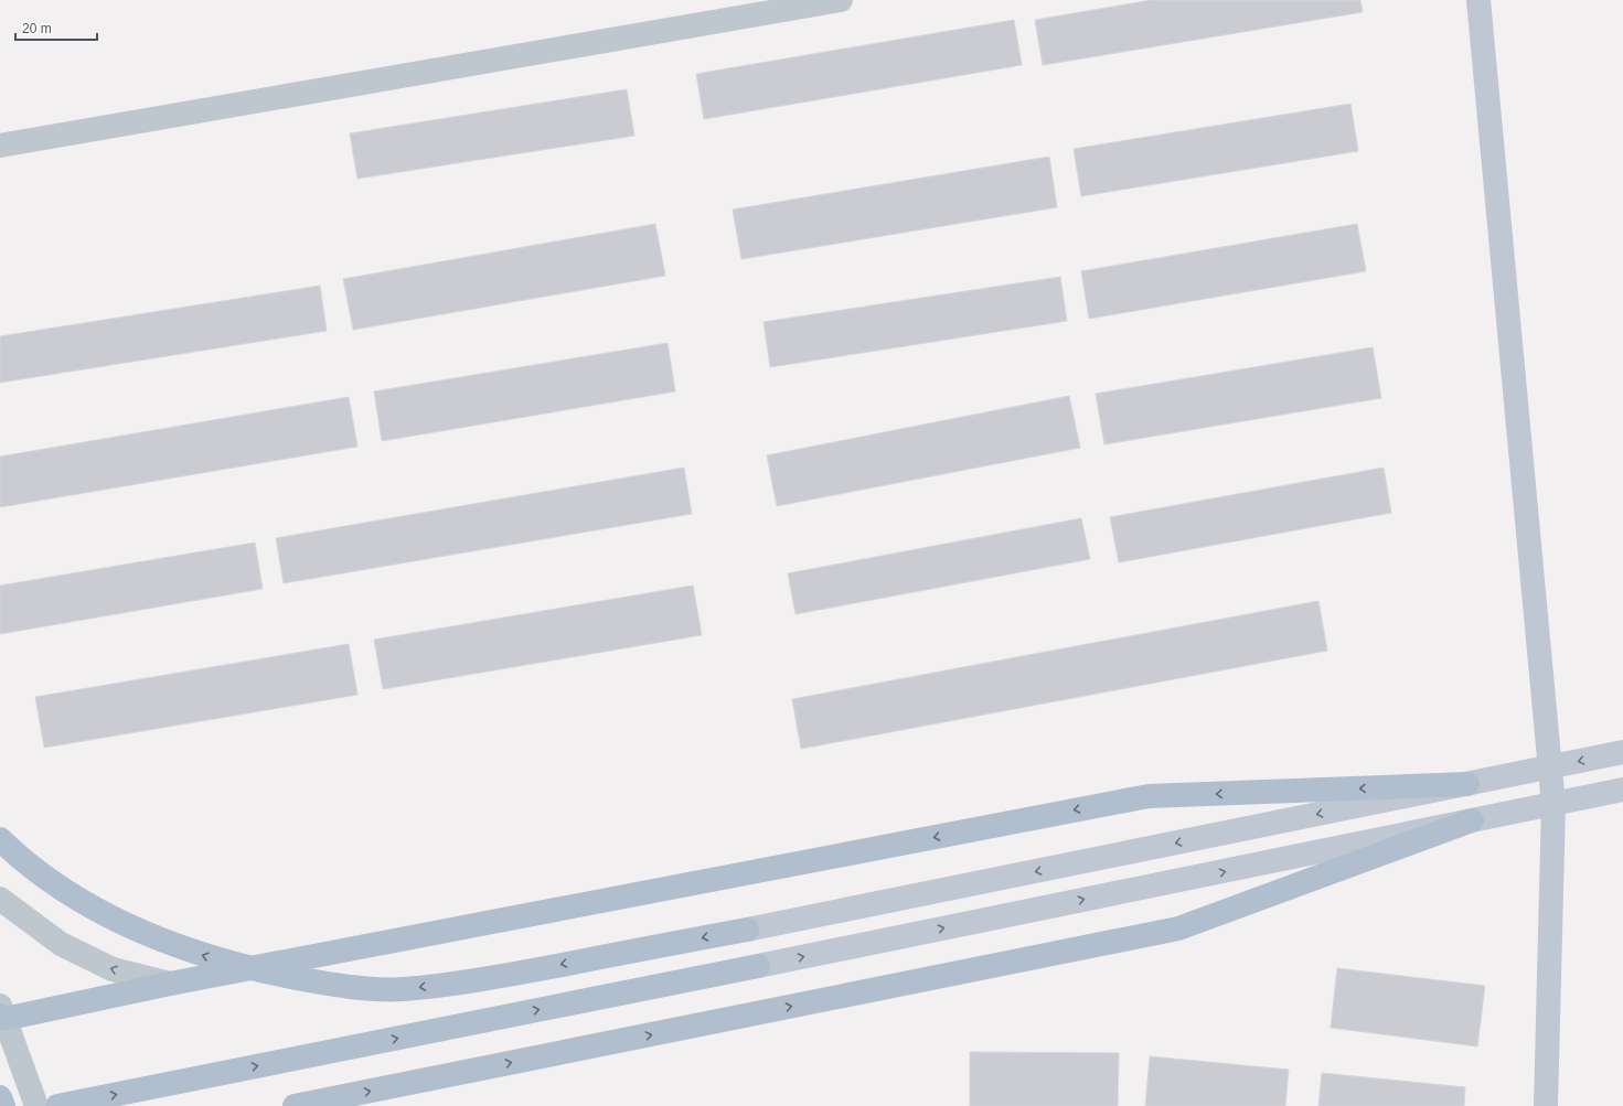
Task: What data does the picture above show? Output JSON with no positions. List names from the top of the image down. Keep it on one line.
{"scale_bar":"20 m"}
